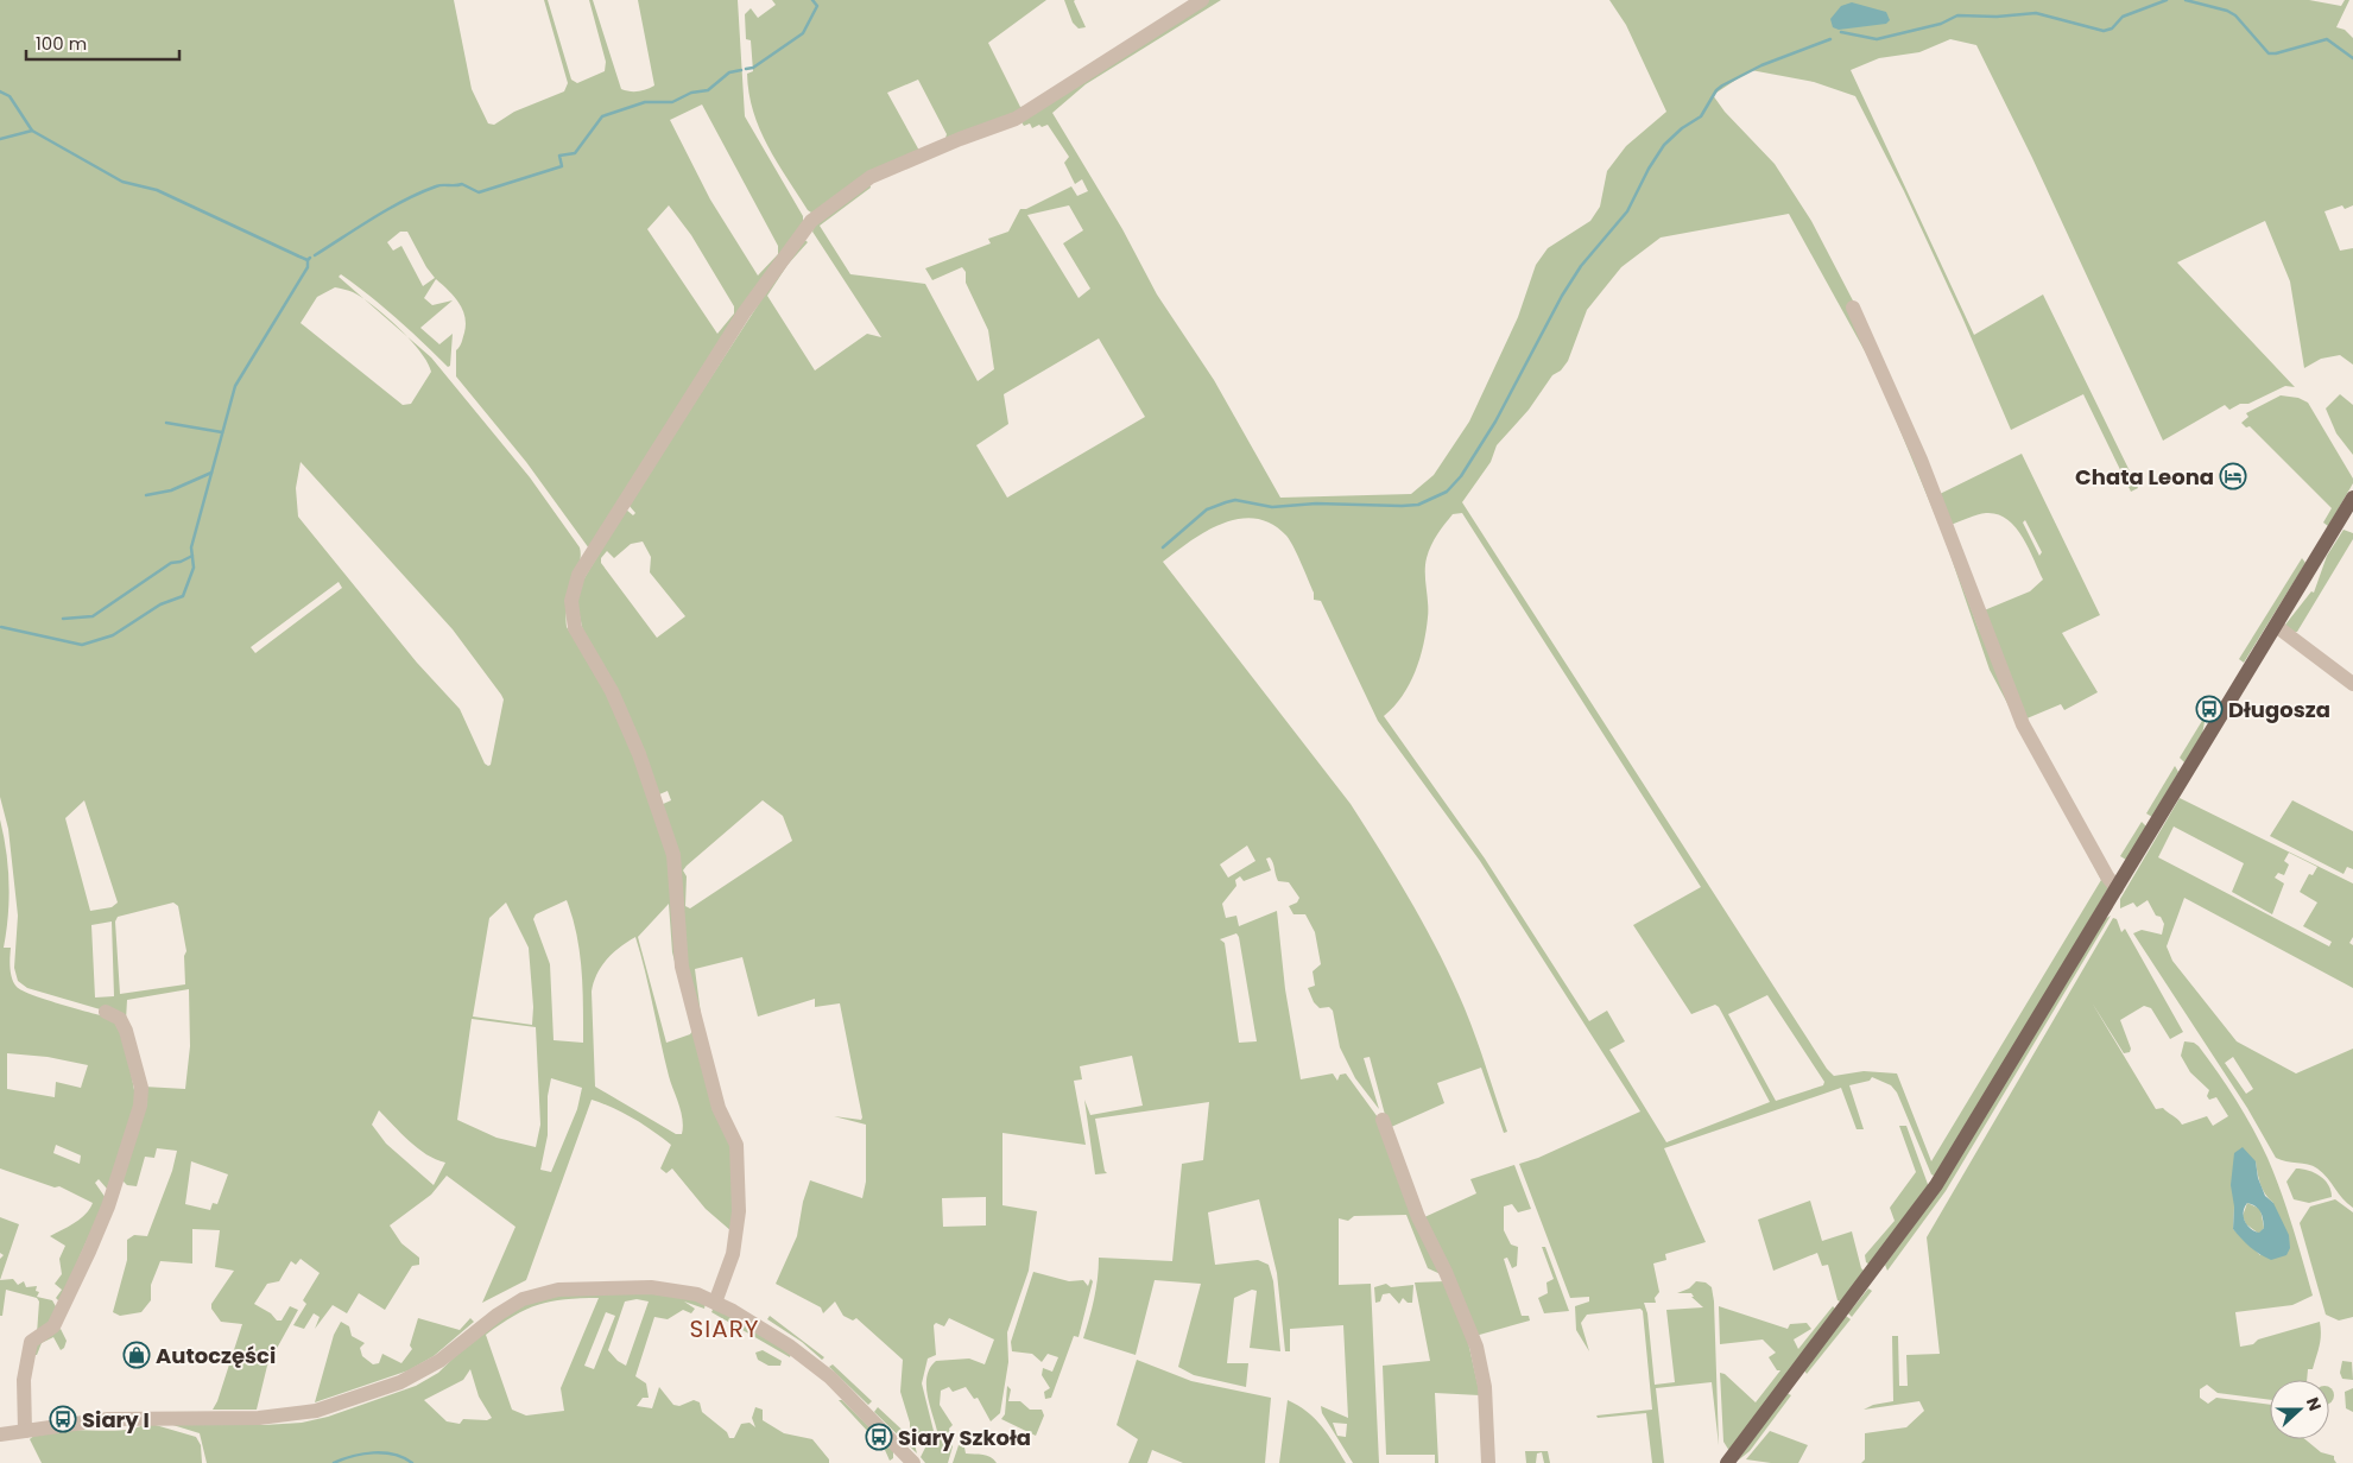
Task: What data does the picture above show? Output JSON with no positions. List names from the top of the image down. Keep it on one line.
{"districts":["SIARY"],"places":{"hotel":["Chata Leona"],"bus stop":["Długosza","Siary I","Siary Szkoła"],"shop":["Autoczęści"]},"scale_bar":"100 m","north":"right"}
